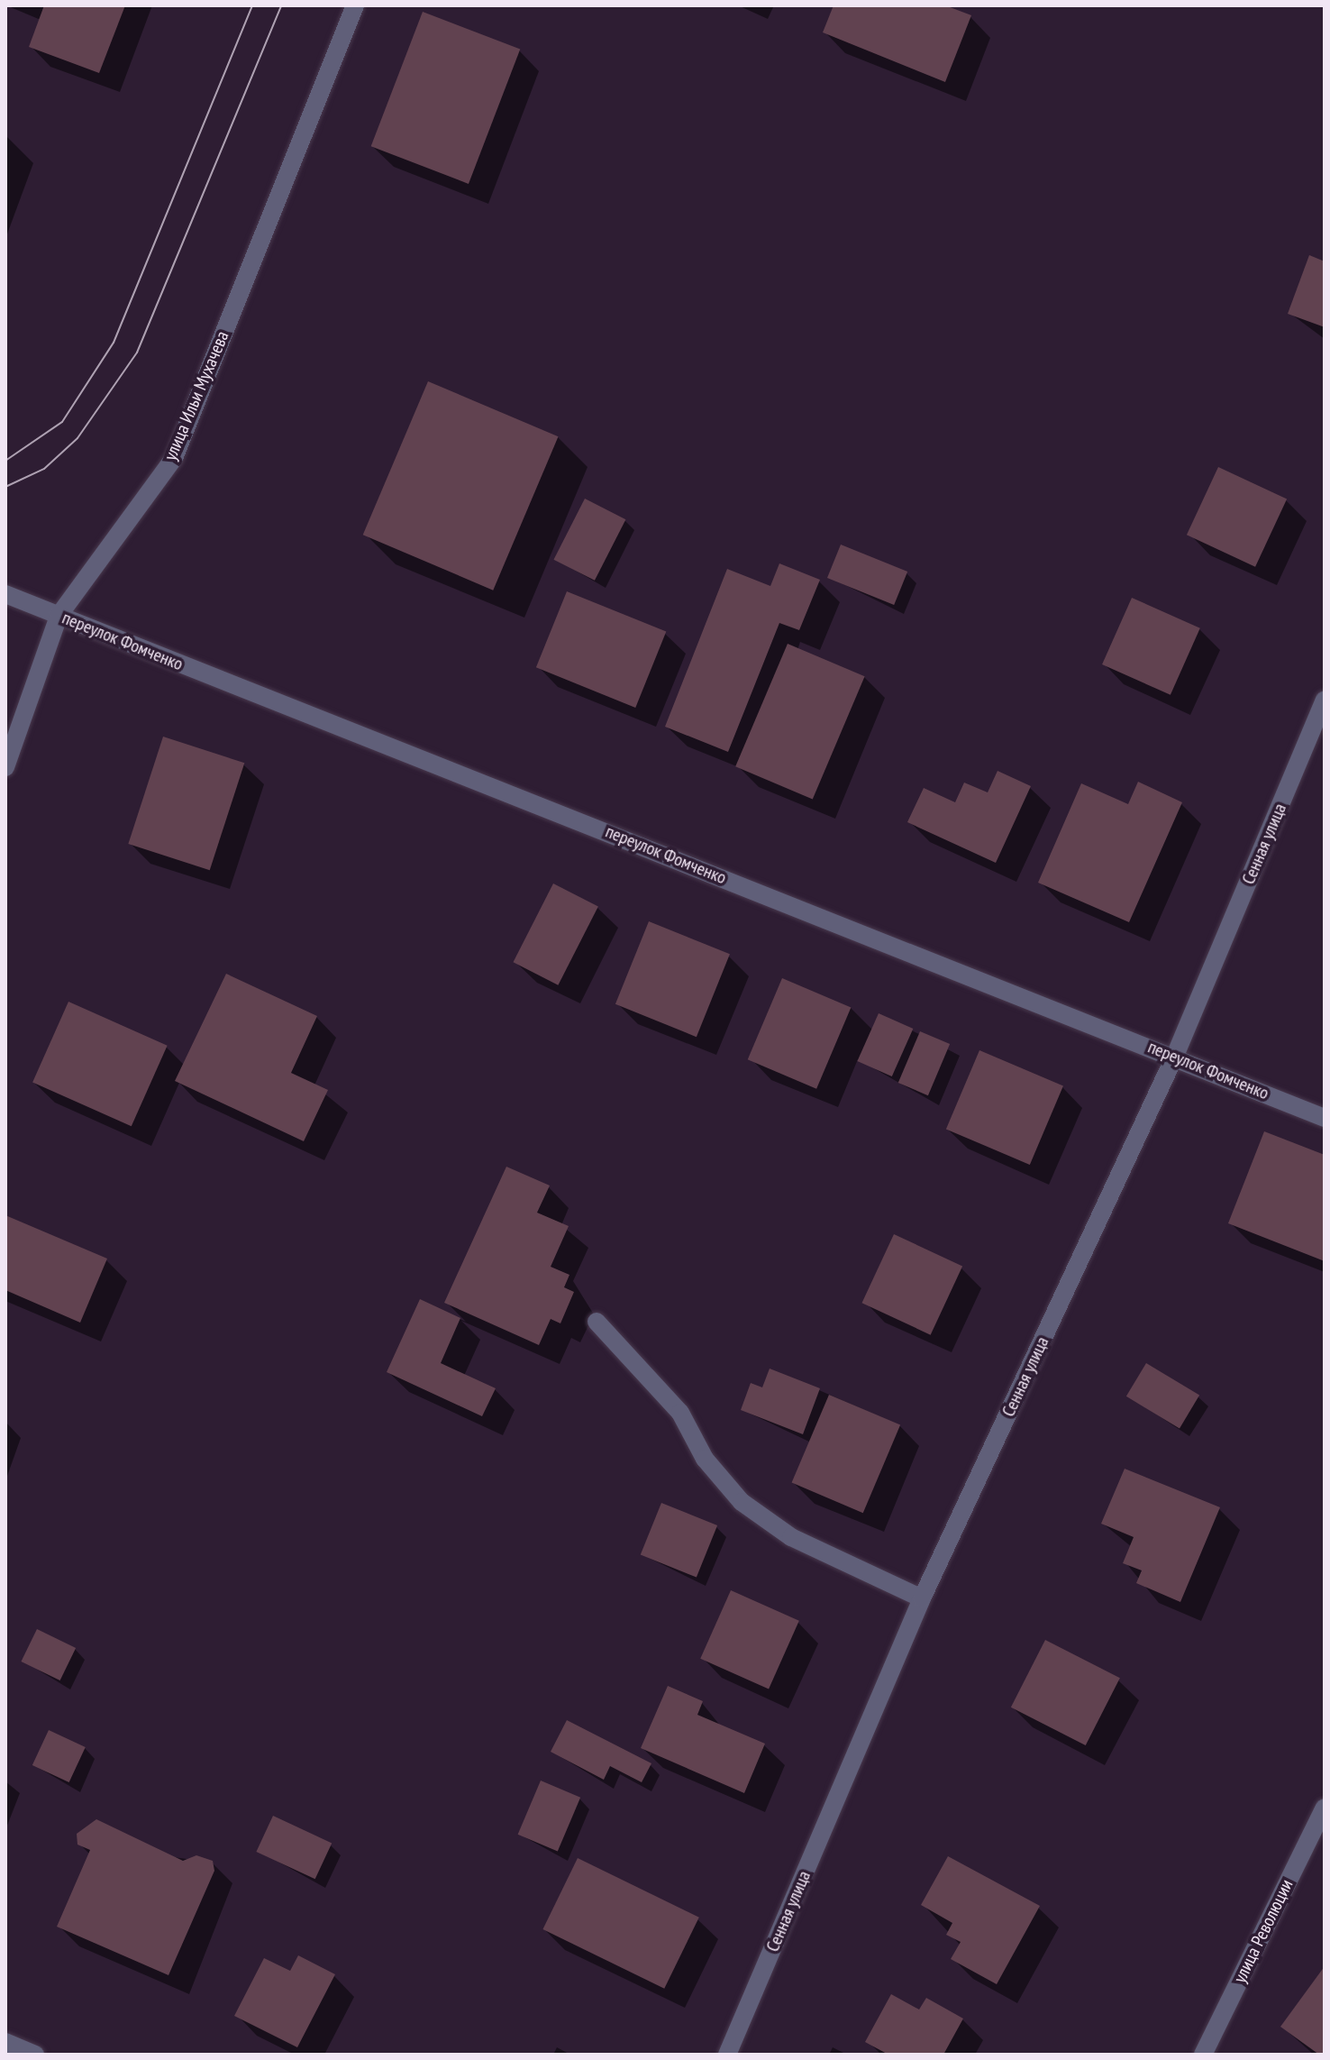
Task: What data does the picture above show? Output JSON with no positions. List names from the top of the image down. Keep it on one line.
{"streets":{"street":["улица Ильи Мухачева","переулок Фомченко","Сенная улица","улица Революции"]},"crossings":[["улица Ильи Мухачева","переулок Фомченко"],["переулок Фомченко","Сенная улица"]]}
